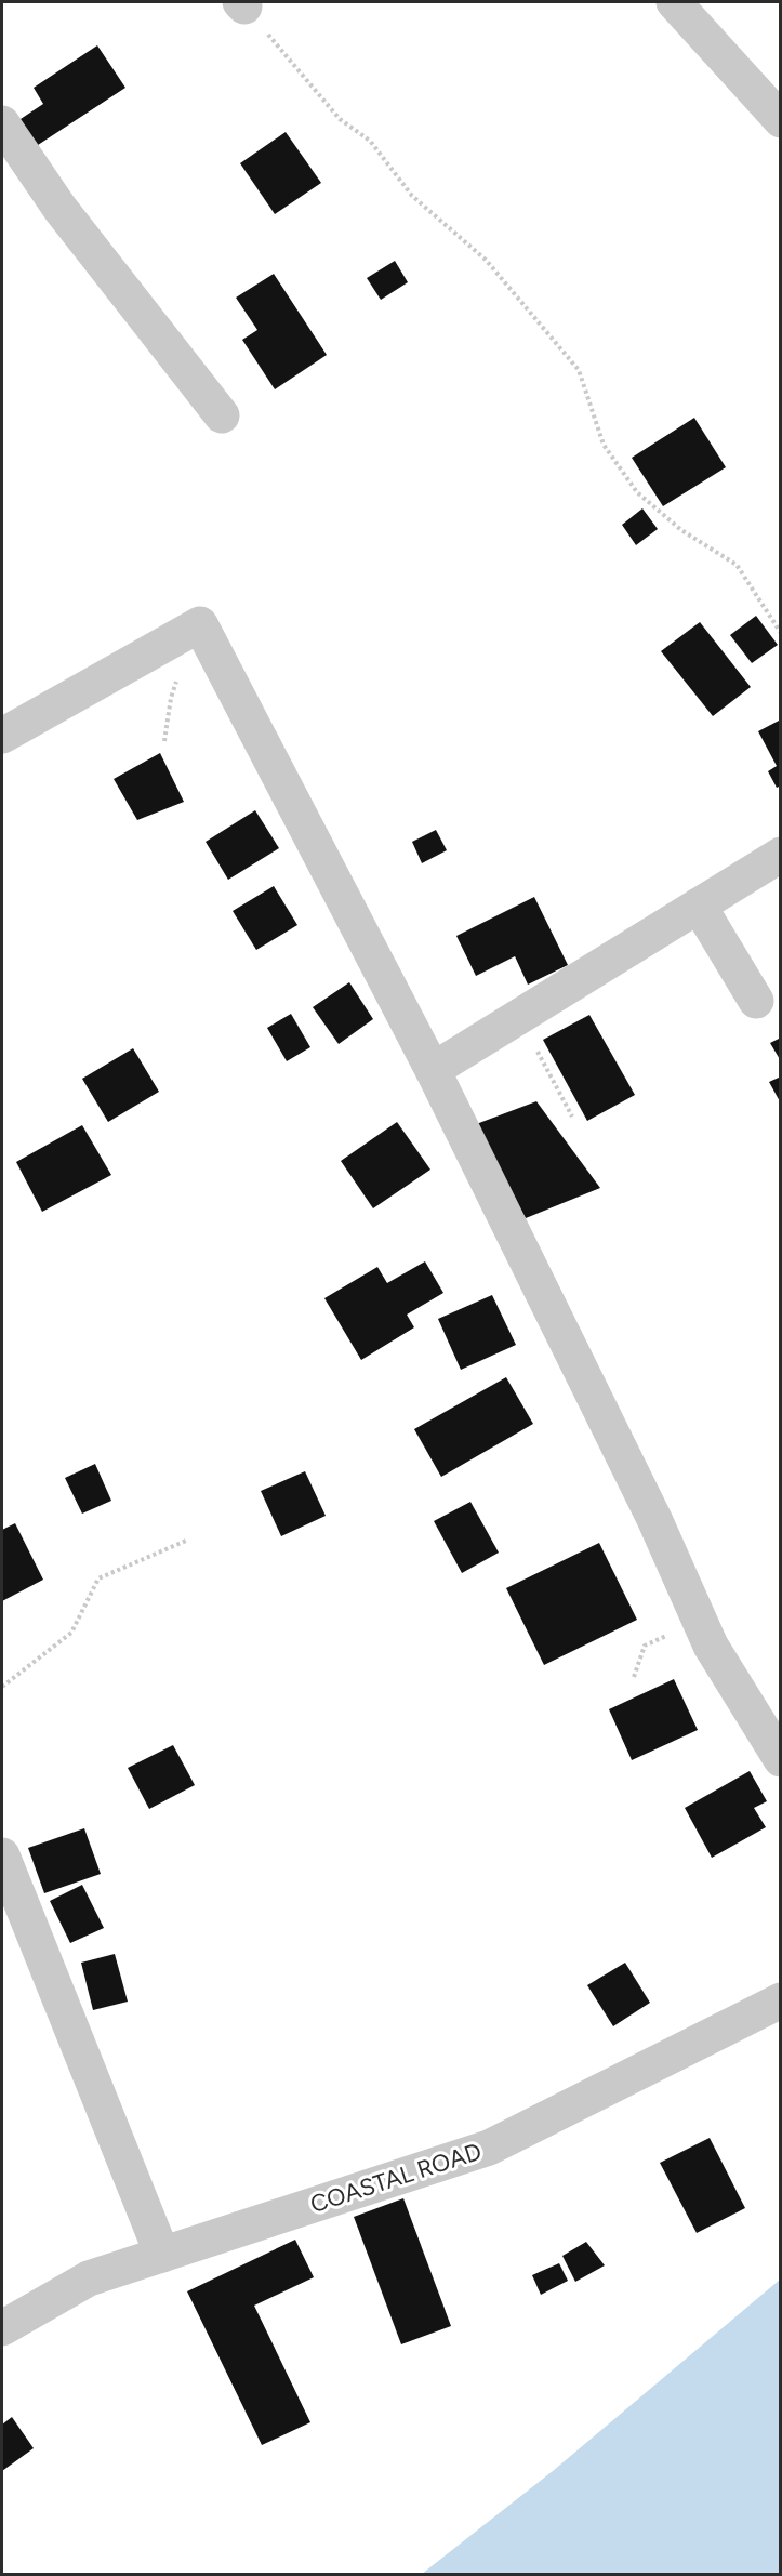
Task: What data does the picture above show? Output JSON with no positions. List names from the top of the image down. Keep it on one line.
{"streets":{"street":["COASTAL ROAD"]}}
